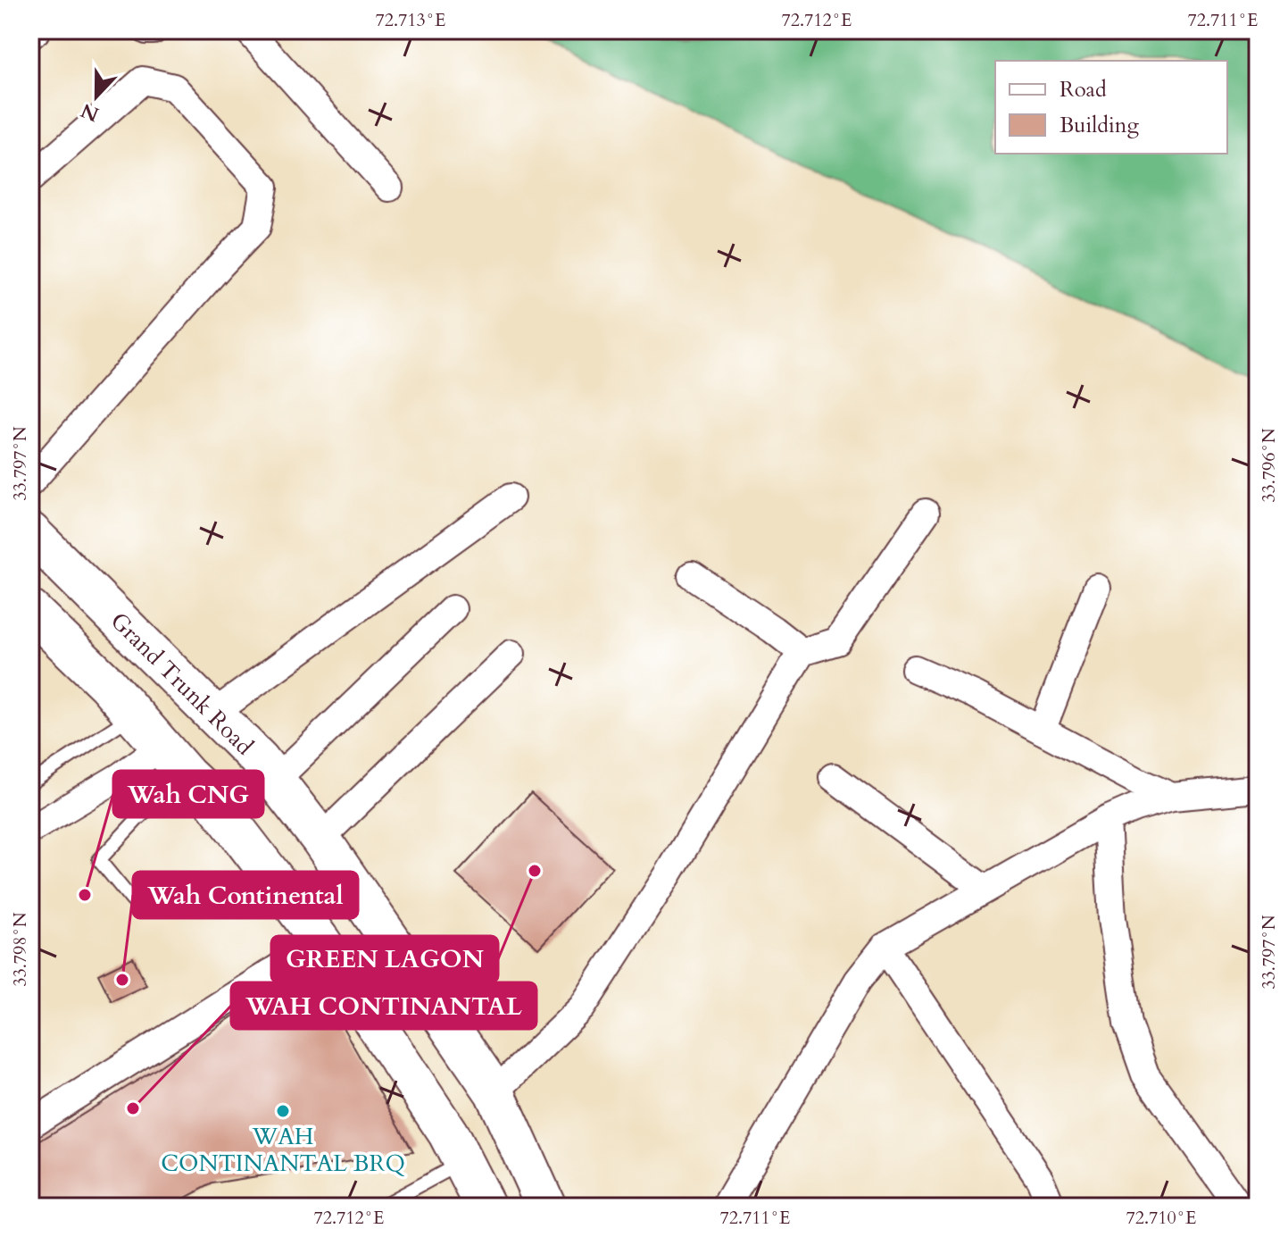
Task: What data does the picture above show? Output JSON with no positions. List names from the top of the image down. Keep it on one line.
{"streets":{"highway":["Grand Trunk Road"]},"places":["GREEN LAGON","Wah CNG","Wah Continental","WAH CONTINANTAL","WAH CONTINANTAL BRQ"],"legend":["Road","Building"],"north":"bottom","coordinates":["72.713°E","72.712°E","72.711°E","33.797°N","33.796°N","33.798°N","72.710°E"]}
